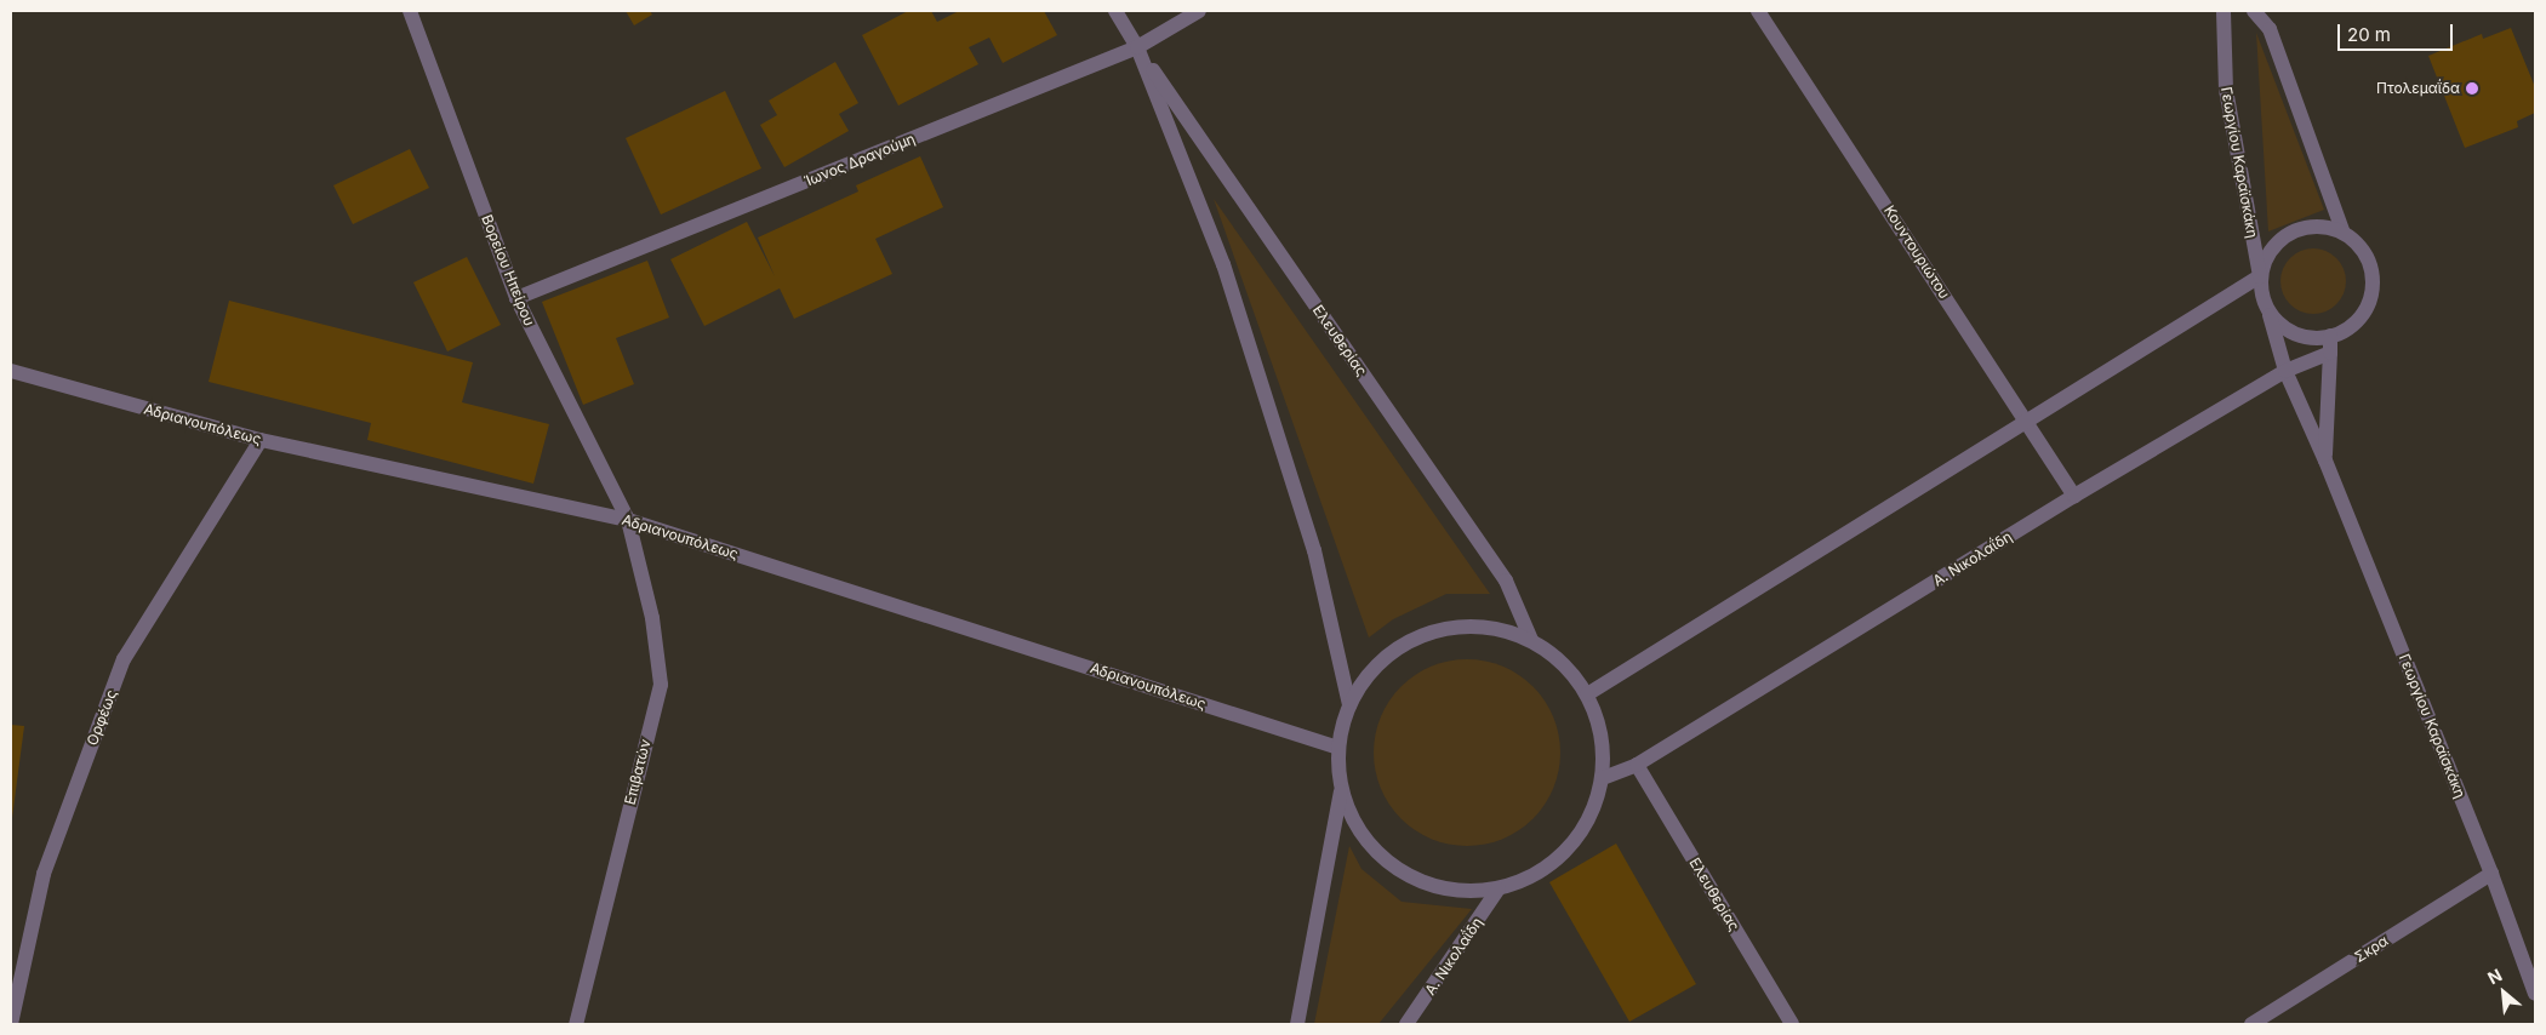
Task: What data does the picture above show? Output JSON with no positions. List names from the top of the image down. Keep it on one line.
{"streets":{"street":["Ίωνος Δραγούμη","Γεωργίου Καραϊσκάκη","Κουντουριώτου","Βορείου Ηπείρου","Ελευθερίας","Αδριανουπόλεως","Α. Νικολαΐδη","Ορφέως","Επιβατών","Σκρα"]},"crossings":[["Ίωνος Δραγούμη","Βορείου Ηπείρου"],["Ίωνος Δραγούμη","Ελευθερίας"],["Γεωργίου Καραϊσκάκη","Α. Νικολαΐδη"],["Γεωργίου Καραϊσκάκη","Σκρα"],["Κουντουριώτου","Α. Νικολαΐδη"],["Βορείου Ηπείρου","Αδριανουπόλεως"],["Βορείου Ηπείρου","Επιβατών"],["Ελευθερίας","Α. Νικολαΐδη"],["Αδριανουπόλεως","Ορφέως"],["Αδριανουπόλεως","Επιβατών"]],"places":["Πτολεμαΐδα"],"scale_bar":"20 m","north":"top left"}
